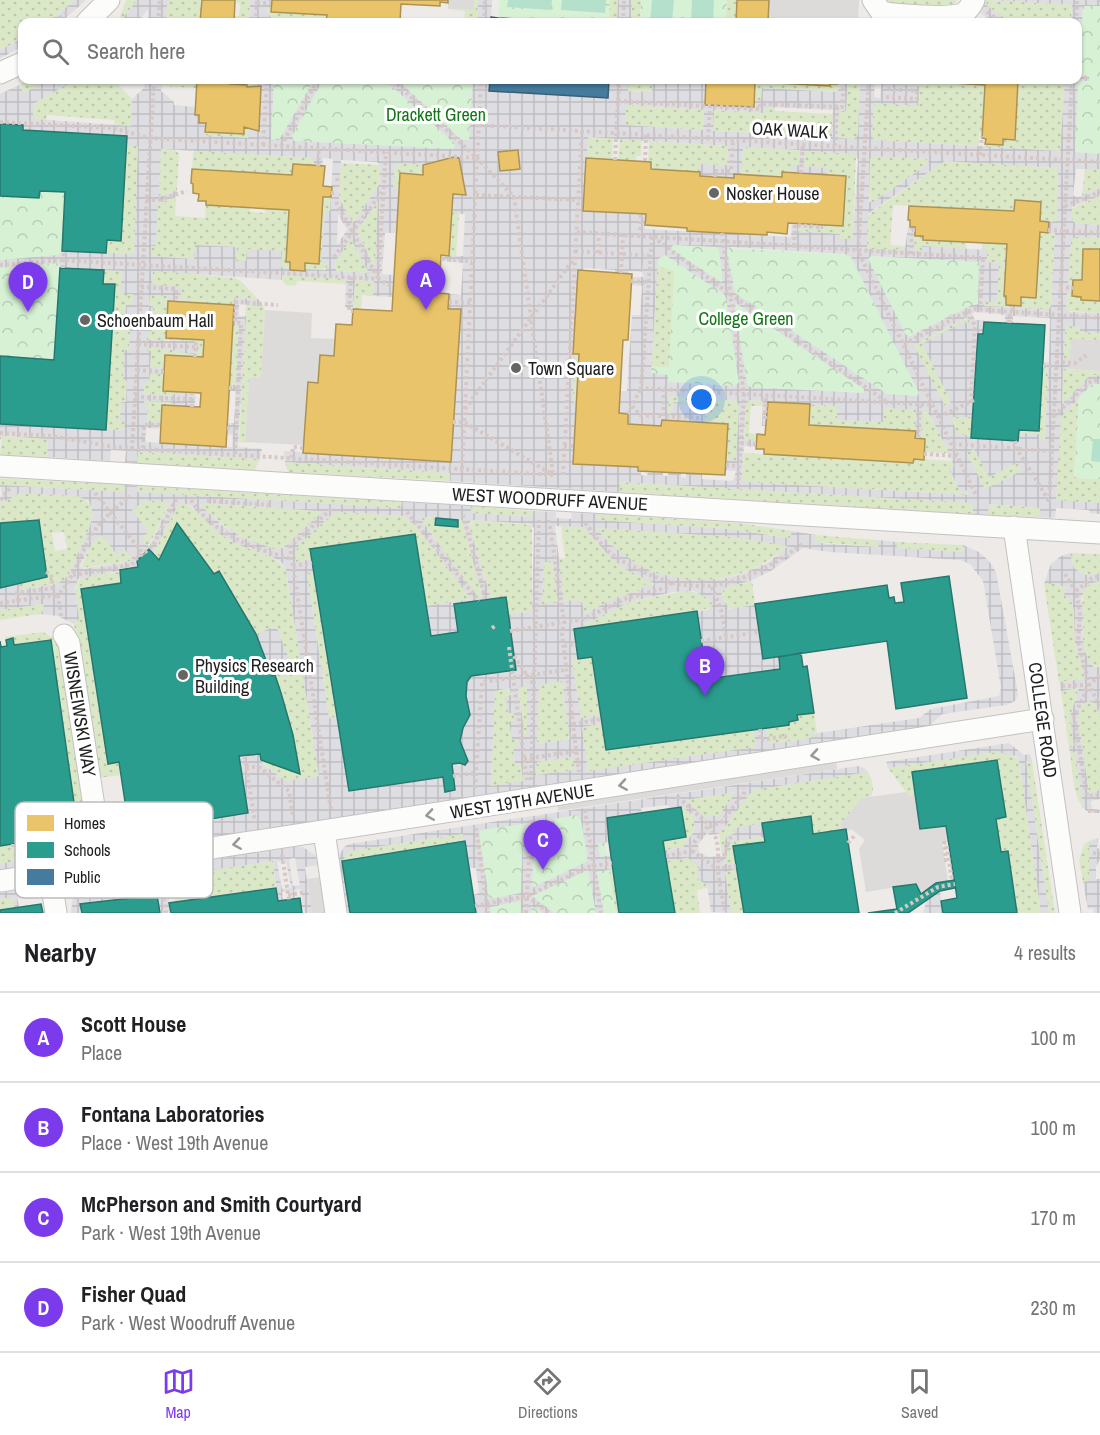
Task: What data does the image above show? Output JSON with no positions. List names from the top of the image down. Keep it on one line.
{"streets":{"street":["WEST WOODRUFF AVENUE","WISNEIWSKI WAY","COLLEGE ROAD","WEST 19TH AVENUE"],"path":["OAK WALK"]},"crossings":[["WEST WOODRUFF AVENUE","COLLEGE ROAD"],["COLLEGE ROAD","WEST 19TH AVENUE"]],"one_way":["WEST 19TH AVENUE"],"parks":["Drackett Green","College Green"],"places":["Nosker House","Schoenbaum Hall","Town Square","Physics Research Building"],"legend":["Homes","Schools","Public"],"page":{"search":"Search here","pins":["A","D","B","C"],"heading":["Nearby","4 results"],"list":[{"mark":"A","name":"Scott House","note":"Place","value":"100 m"},{"mark":"B","name":"Fontana Laboratories","note":"Place · West 19th Avenue","value":"100 m"},{"mark":"C","name":"McPherson and Smith Courtyard","note":"Park · West 19th Avenue","value":"170 m"},{"mark":"D","name":"Fisher Quad","note":"Park · West Woodruff Avenue","value":"230 m"}],"nav":["Map","Directions","Saved"]}}
